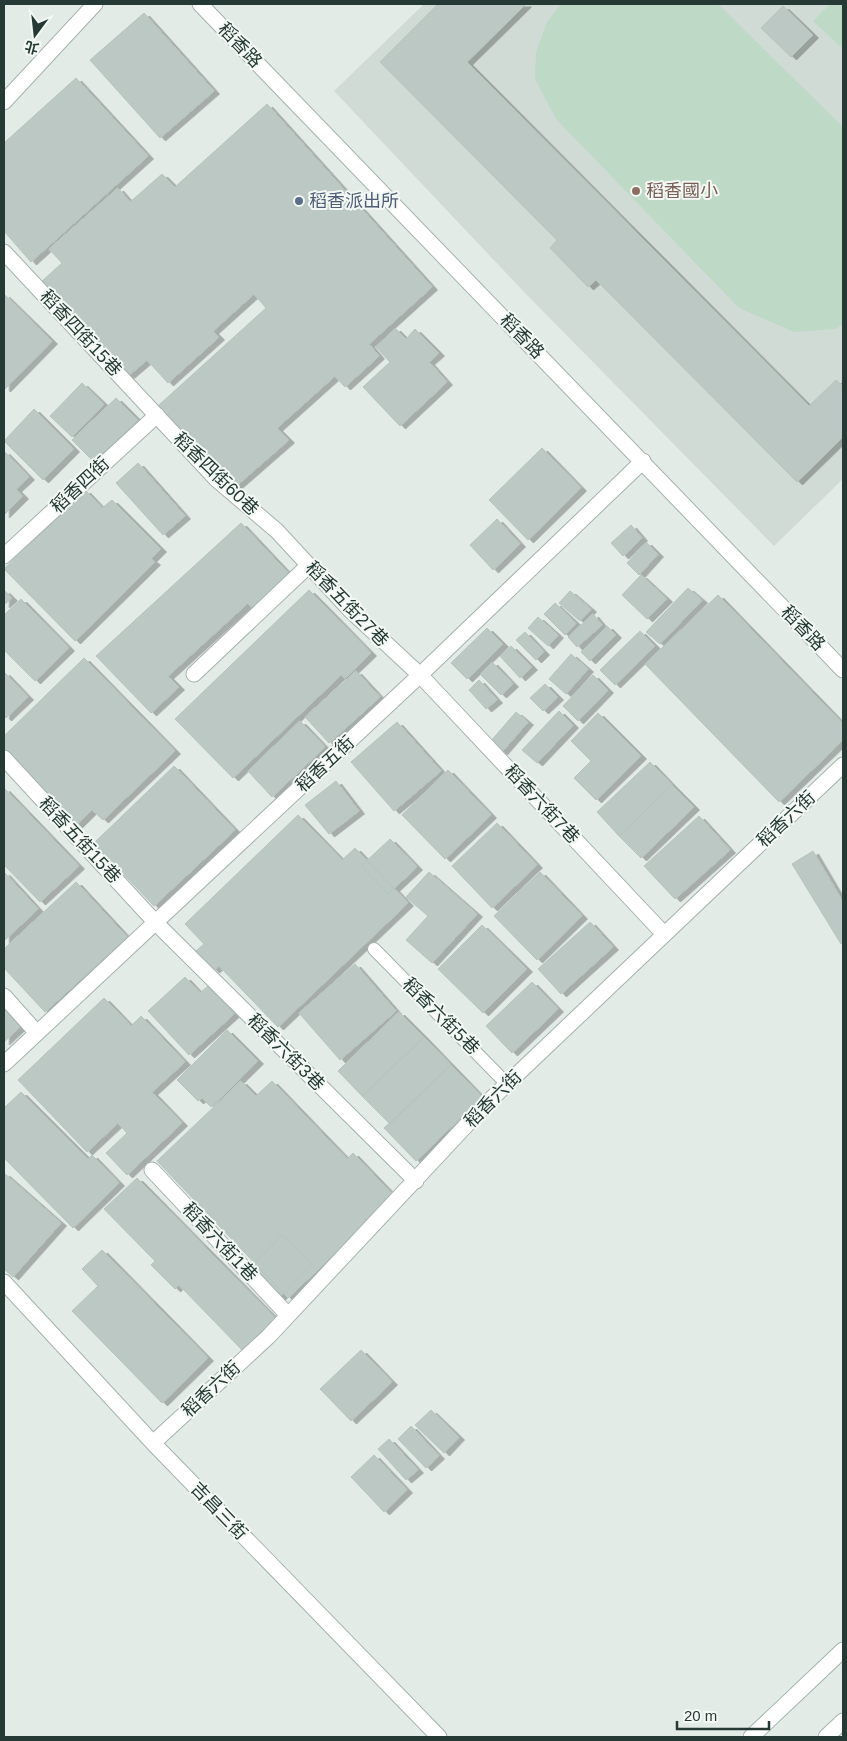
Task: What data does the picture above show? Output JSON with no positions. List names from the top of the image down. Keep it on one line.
{"streets":{"street":["稻香路","稻香四街15巷","稻香四街60巷","稻香四街","稻香五街27巷","稻香五街","稻香六街7巷","稻香六街","稻香五街15巷","稻香六街3巷","稻香六街1巷","吉昌三街"],"lane":["稻香六街5巷"]},"crossings":[["稻香路","稻香五街"],["稻香四街15巷","稻香四街60巷"],["稻香四街15巷","稻香四街"],["稻香四街60巷","稻香四街"],["稻香四街60巷","稻香五街27巷"],["稻香五街27巷","稻香五街"],["稻香五街27巷","稻香六街7巷"],["稻香五街","稻香六街7巷"],["稻香五街","稻香五街15巷"],["稻香五街","稻香六街3巷"],["稻香六街7巷","稻香六街"],["稻香六街","稻香六街5巷"],["稻香六街","稻香六街3巷"],["稻香六街","稻香六街1巷"],["稻香六街","吉昌三街"],["稻香五街15巷","稻香六街3巷"]],"places":["稻香國小","稻香派出所"],"scale_bar":"20 m","north":"bottom"}
